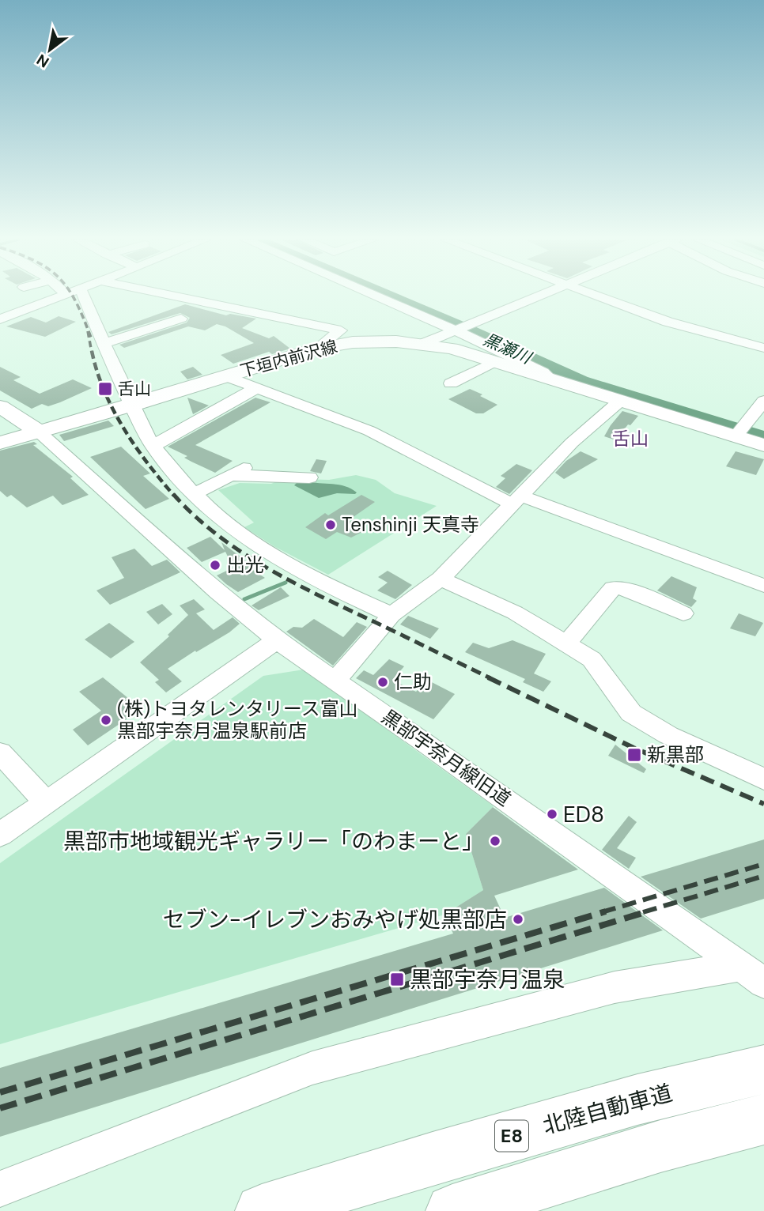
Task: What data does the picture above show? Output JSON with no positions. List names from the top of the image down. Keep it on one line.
{"streets":{"highway":["北陸自動車道","E8"],"main road":["下垣内前沢線"],"street":["黒部宇奈月線旧道"]},"crossings":[["下垣内前沢線","黒部宇奈月線旧道"]],"districts":["舌山"],"water":["黒瀬川"],"places":{"transit":["舌山","新黒部","黒部宇奈月温泉"],"other":["Tenshinji 天真寺","出光","仁助","(株)トヨタレンタリース富山 黒部宇奈月温泉駅前店","ED8","黒部市地域観光ギャラリー「のわまーと」","セブン-イレブンおみやげ処黒部店"]},"north":"bottom left"}
